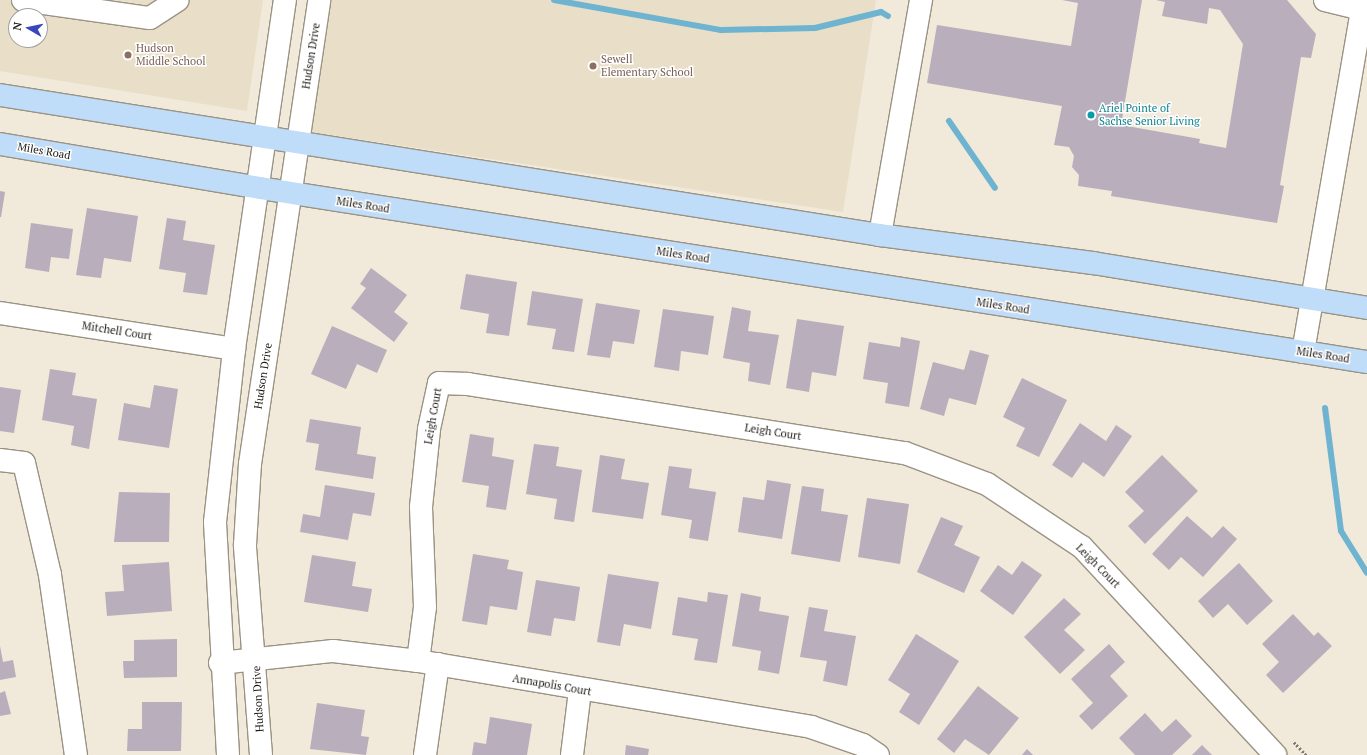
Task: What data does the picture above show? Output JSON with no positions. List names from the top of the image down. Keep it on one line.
{"streets":{"main road":["Miles Road"],"street":["Hudson Drive","Mitchell Court","Leigh Court","Annapolis Court"]},"crossings":[["Hudson Drive","Miles Road"],["Hudson Drive","Annapolis Court"],["Leigh Court","Annapolis Court"]],"places":["Hudson Middle School","Sewell Elementary School","Ariel Pointe of Sachse Senior Living"],"north":"left"}
